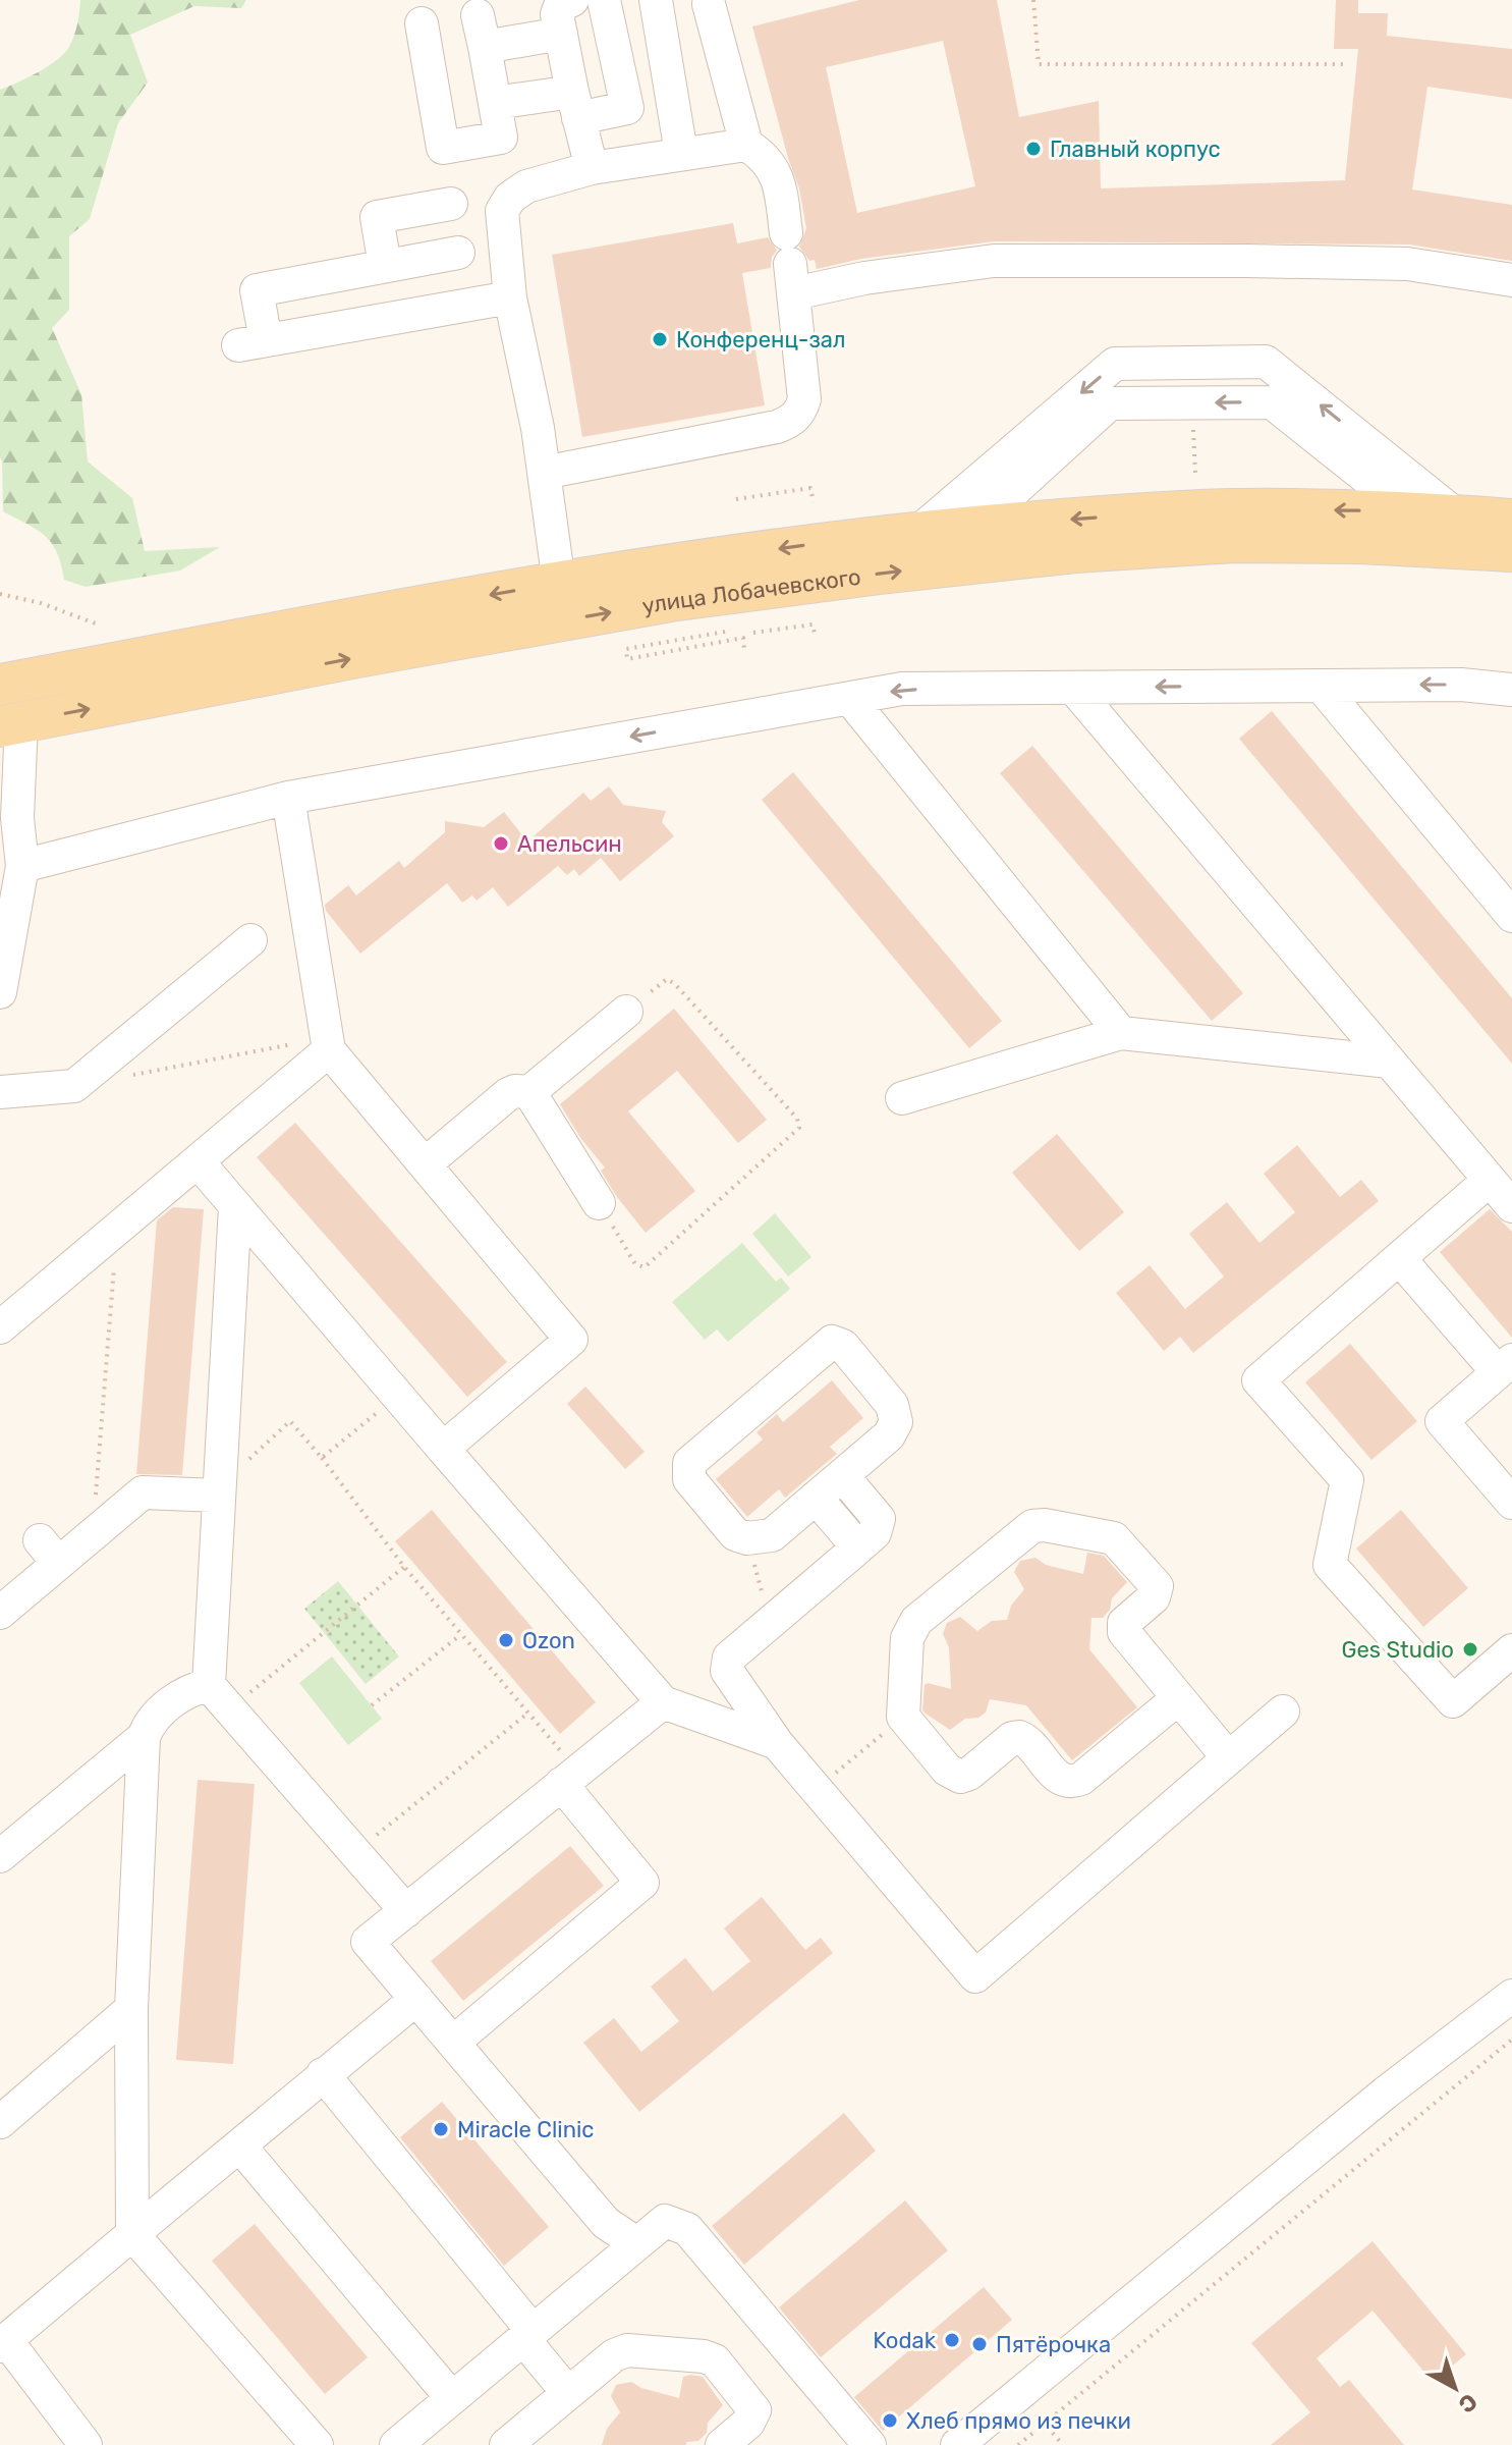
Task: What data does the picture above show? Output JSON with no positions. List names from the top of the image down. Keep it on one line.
{"streets":{"main road":["улица Лобачевского"]},"places":["Главный корпус","Конференц-зал","Апельсин","Ozon","Ges Studio","Miracle Clinic","Kodak","Пятёрочка","Хлеб прямо из печки"],"north":"bottom right"}
